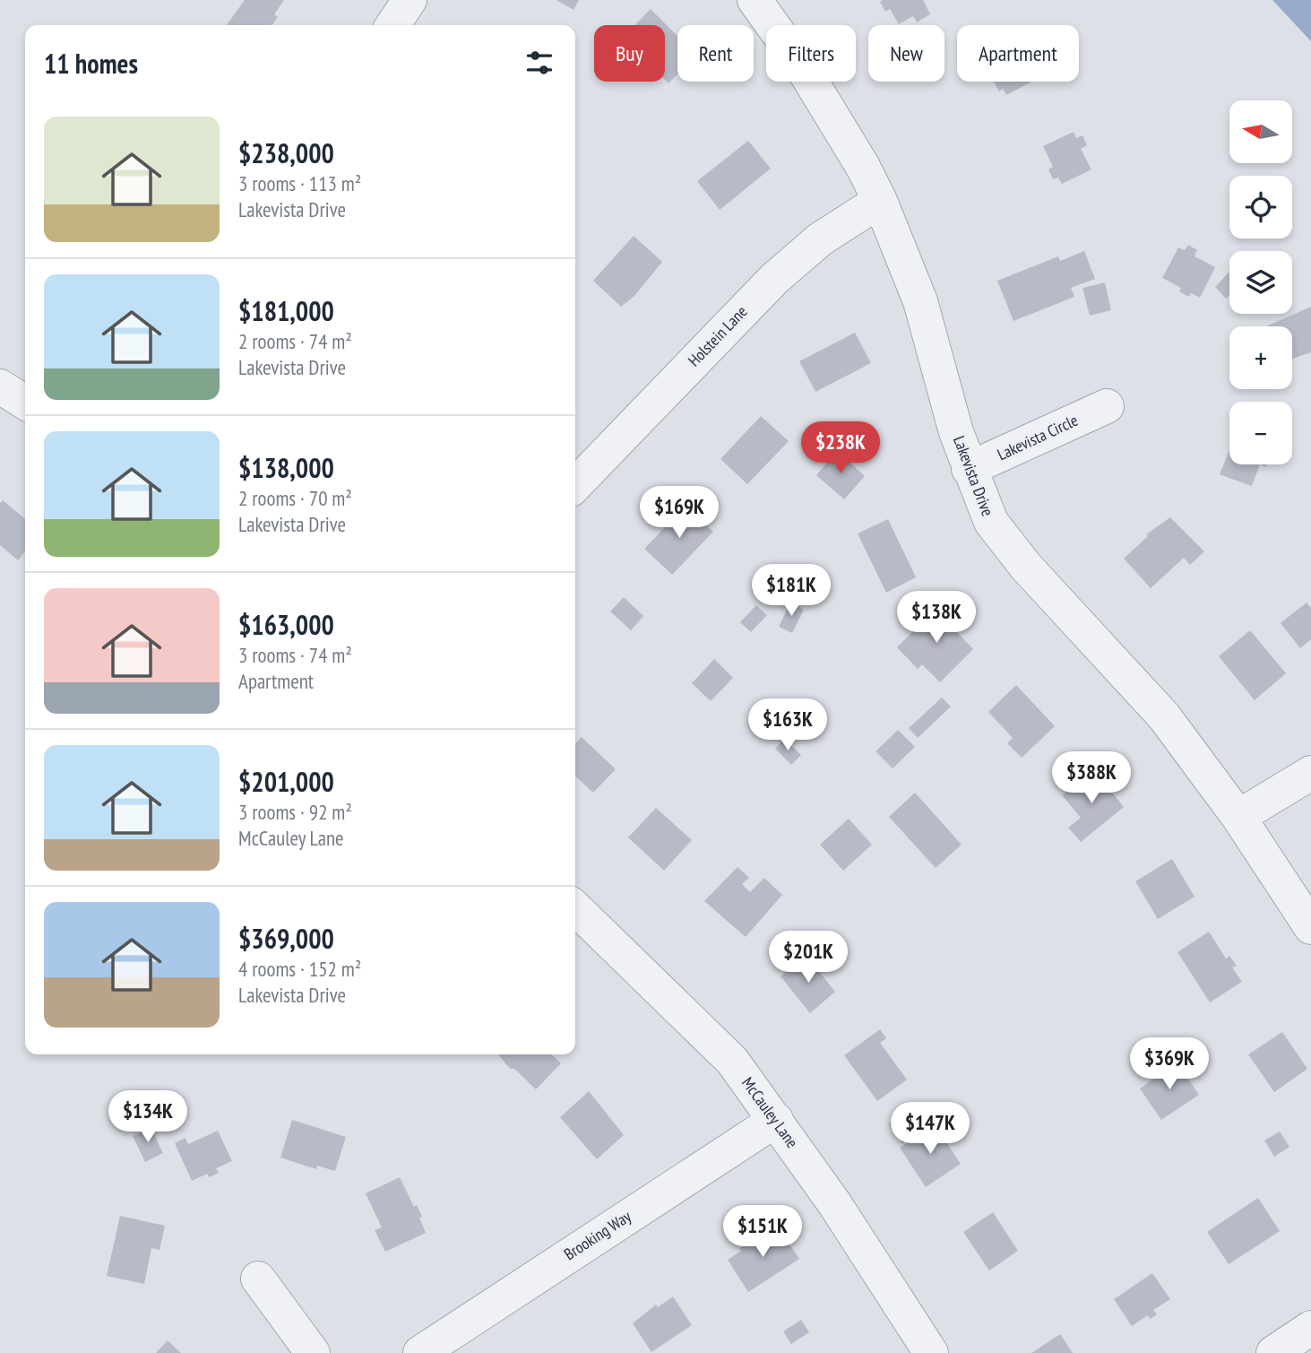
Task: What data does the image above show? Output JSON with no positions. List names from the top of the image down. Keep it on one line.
{"streets":{"street":["Holstein Lane","Lakevista Circle","Lakevista Drive","McCauley Lane","Brooking Way"]},"crossings":[["Holstein Lane","Lakevista Drive"],["Lakevista Circle","Lakevista Drive"],["McCauley Lane","Brooking Way"]],"north":"left","page":{"chip":["Buy","Rent","Filters","New","Apartment"],"heading":"11 homes","map_buttons":["+","−"],"list":[{"name":"$238,000","note":"3 rooms · 113 m² · Lakevista Drive"},{"name":"$181,000","note":"2 rooms · 74 m² · Lakevista Drive"},{"name":"$138,000","note":"2 rooms · 70 m² · Lakevista Drive"},{"name":"$163,000","note":"3 rooms · 74 m² · Apartment"},{"name":"$201,000","note":"3 rooms · 92 m² · McCauley Lane"},{"name":"$369,000","note":"4 rooms · 152 m² · Lakevista Drive"}],"price":["$238K","$169K","$181K","$138K","$163K","$388K","$201K","$369K","$134K","$147K","$151K"]}}
